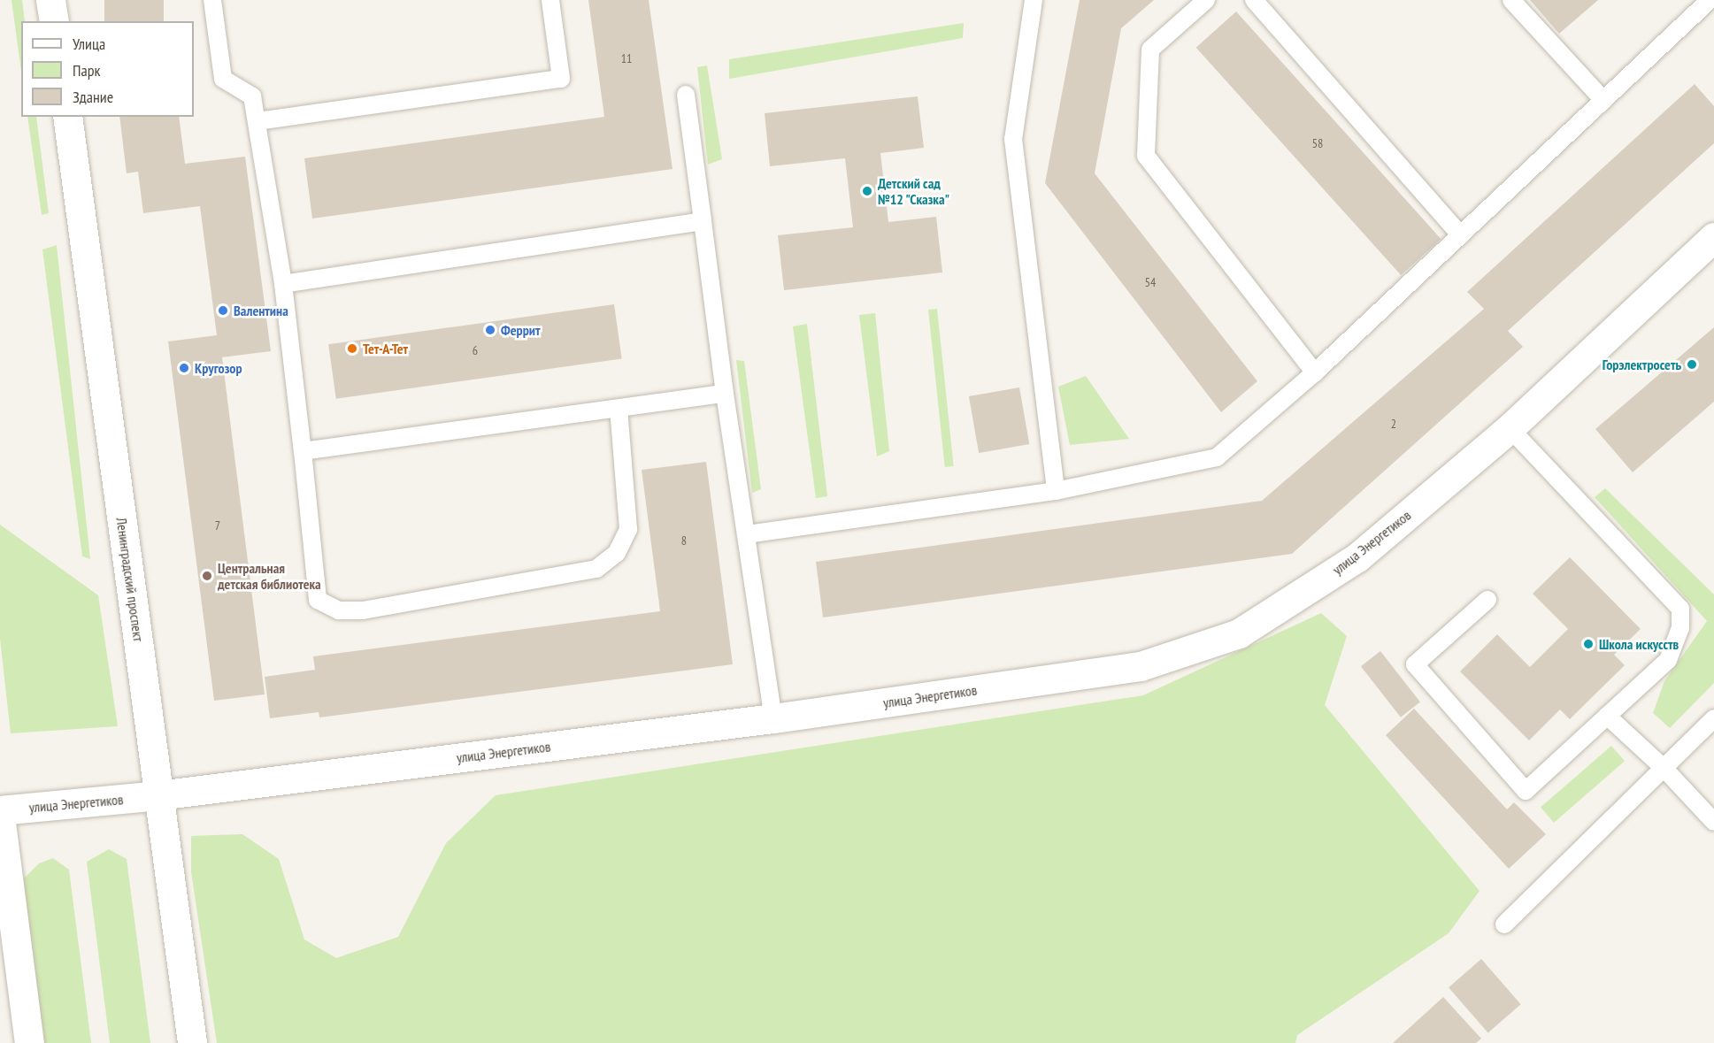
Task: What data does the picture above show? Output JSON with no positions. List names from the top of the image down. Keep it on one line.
{"streets":{"street":["улица Энергетиков","Ленинградский проспект"]},"crossings":[["улица Энергетиков","Ленинградский проспект"]],"places":["Детский сад №12 \"Сказка\"","Валентина","Феррит","Тет-А-Тет","Горэлектросеть","Кругозор","Центральная детская библиотека","Школа искусств"],"house_numbers":["11","58","54","6","2","7","8"],"legend":["Улица","Парк","Здание"]}
